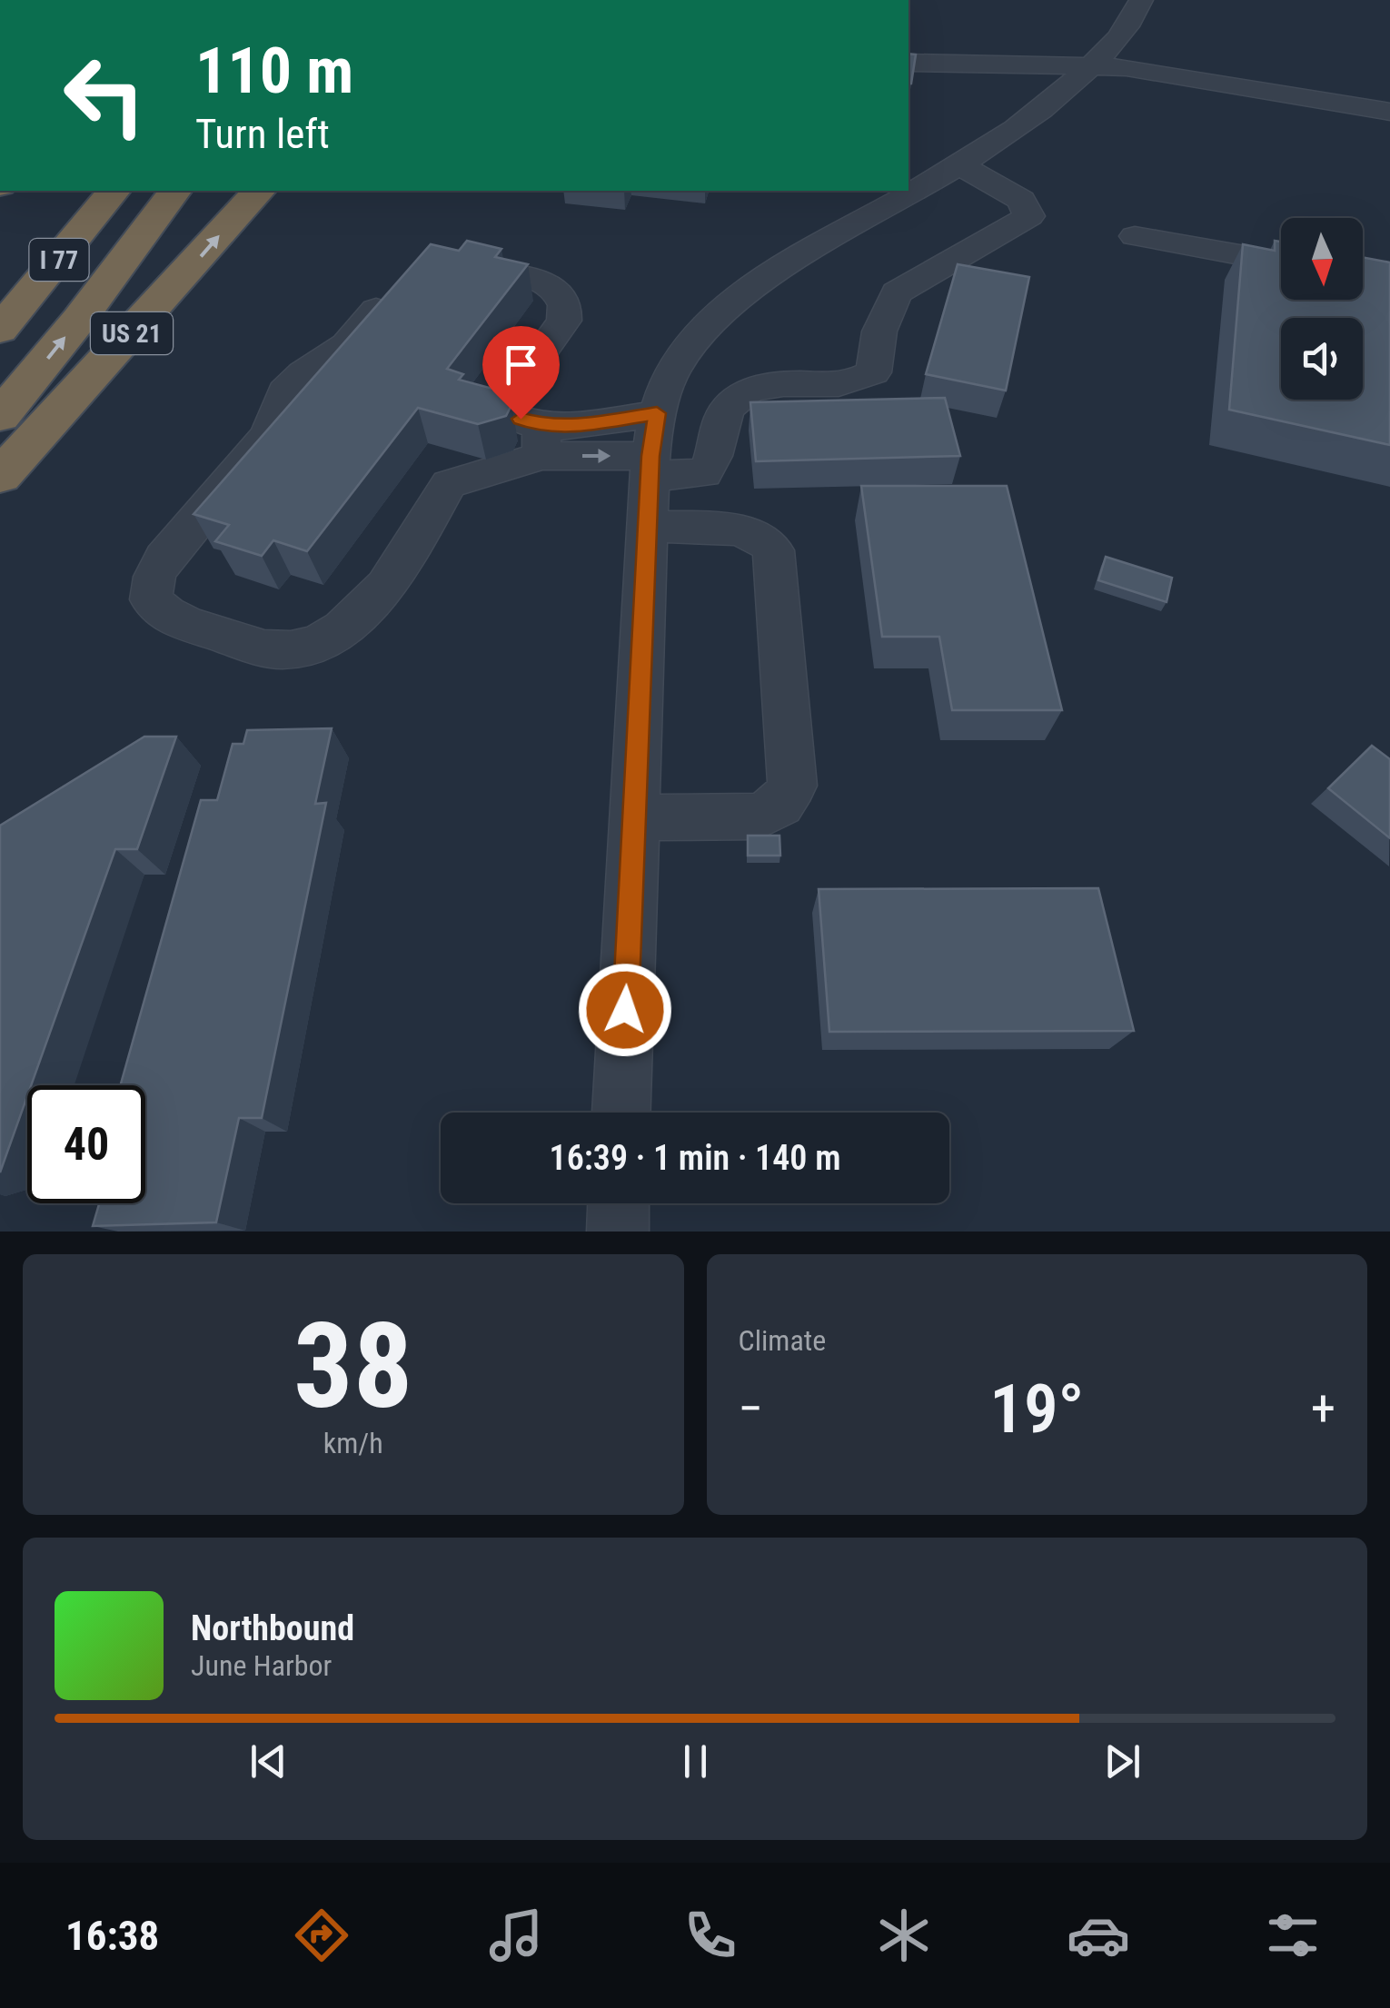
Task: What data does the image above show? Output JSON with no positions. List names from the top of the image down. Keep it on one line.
{"streets":{"highway":["I 77","US 21"]},"north":"bottom","page":{"turn":["110 m","Turn left"],"limit":"40","trip":"16:39 · 1 min · 140 m","tile":[["38","km/h"],"Climate"],"heat":["−","19°","+"],"song":["Northbound","June Harbor"],"tabs":"16:38"}}
